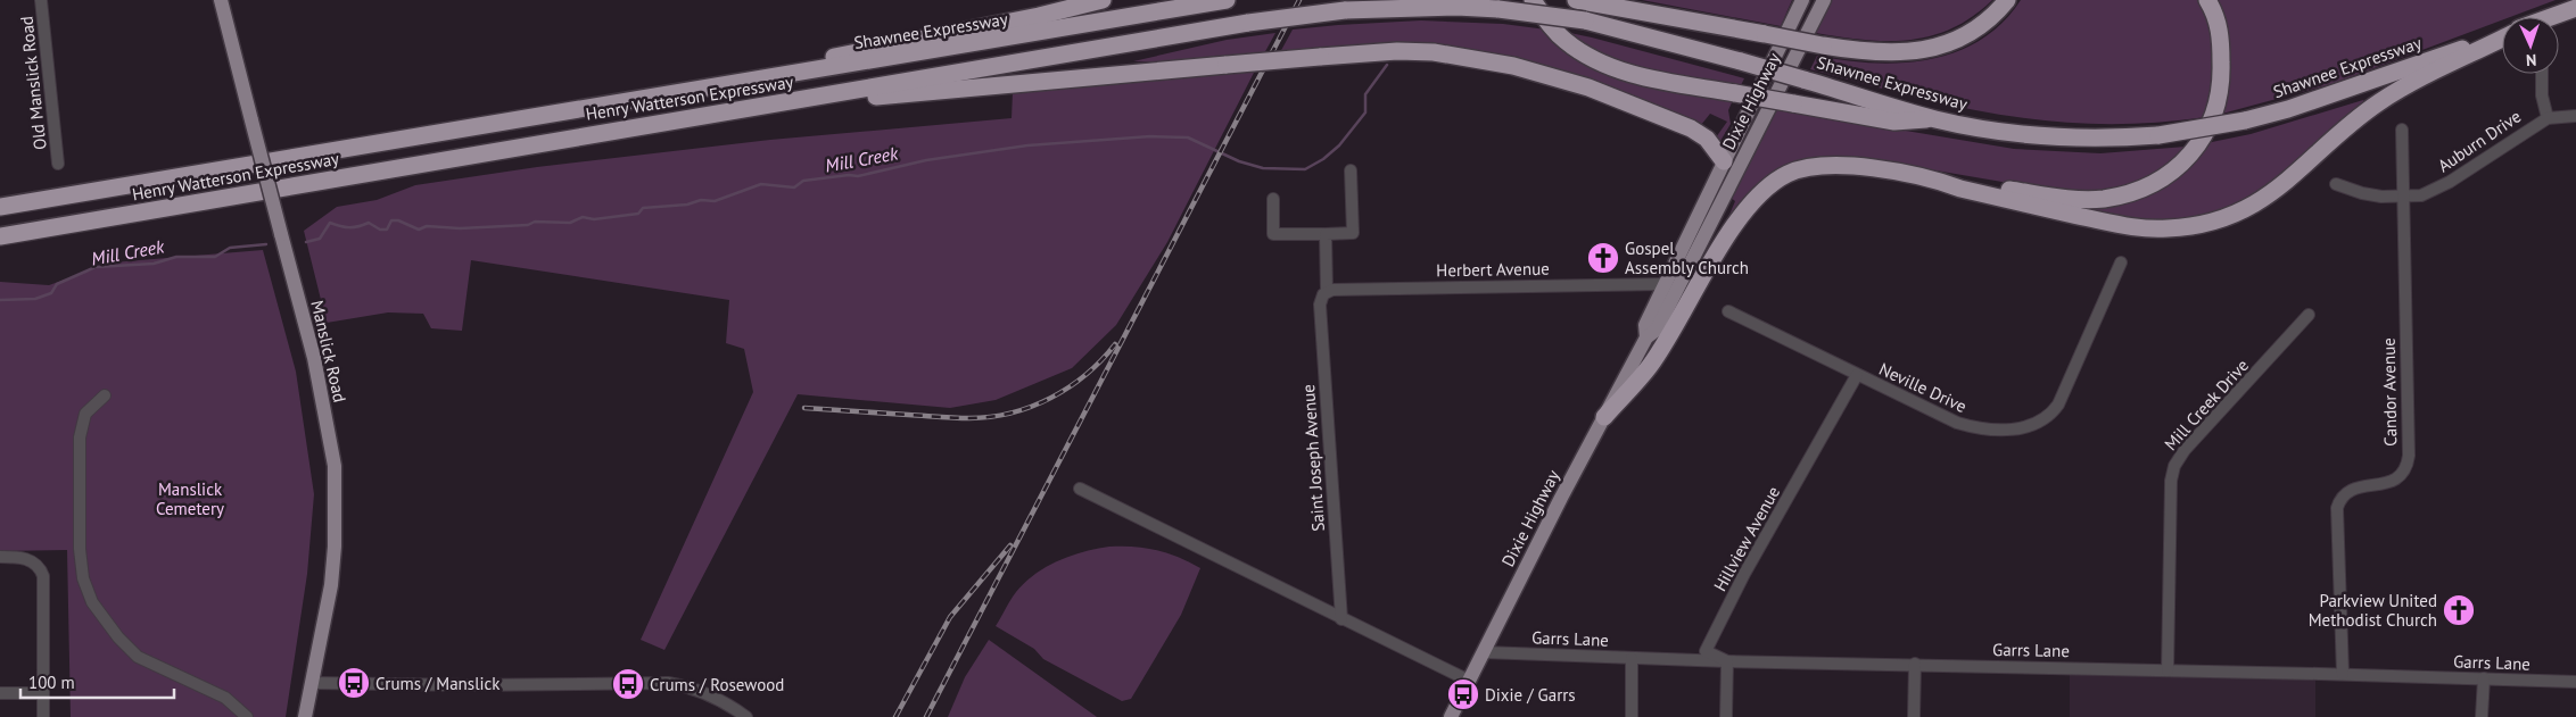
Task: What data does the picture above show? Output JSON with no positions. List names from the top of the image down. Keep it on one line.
{"streets":{"highway":["Shawnee Expressway","Henry Watterson Expressway"],"main road":["Dixie Highway","Manslick Road"],"street":["Old Manslick Road","Auburn Drive","Herbert Avenue","Neville Drive","Candor Avenue","Mill Creek Drive","Saint Joseph Avenue","Hillview Avenue","Garrs Lane"]},"crossings":[["Shawnee Expressway","Henry Watterson Expressway"],["Dixie Highway","Herbert Avenue"],["Dixie Highway","Garrs Lane"],["Auburn Drive","Candor Avenue"],["Herbert Avenue","Saint Joseph Avenue"],["Neville Drive","Hillview Avenue"],["Candor Avenue","Garrs Lane"],["Mill Creek Drive","Garrs Lane"],["Hillview Avenue","Garrs Lane"]],"water":["Mill Creek"],"parks":["Manslick Cemetery"],"places":{"church":["Gospel Assembly Church","Parkview United Methodist Church"],"bus stop":["Crums / Manslick","Crums / Rosewood","Dixie / Garrs"]},"scale_bar":"100 m","north":"bottom"}
